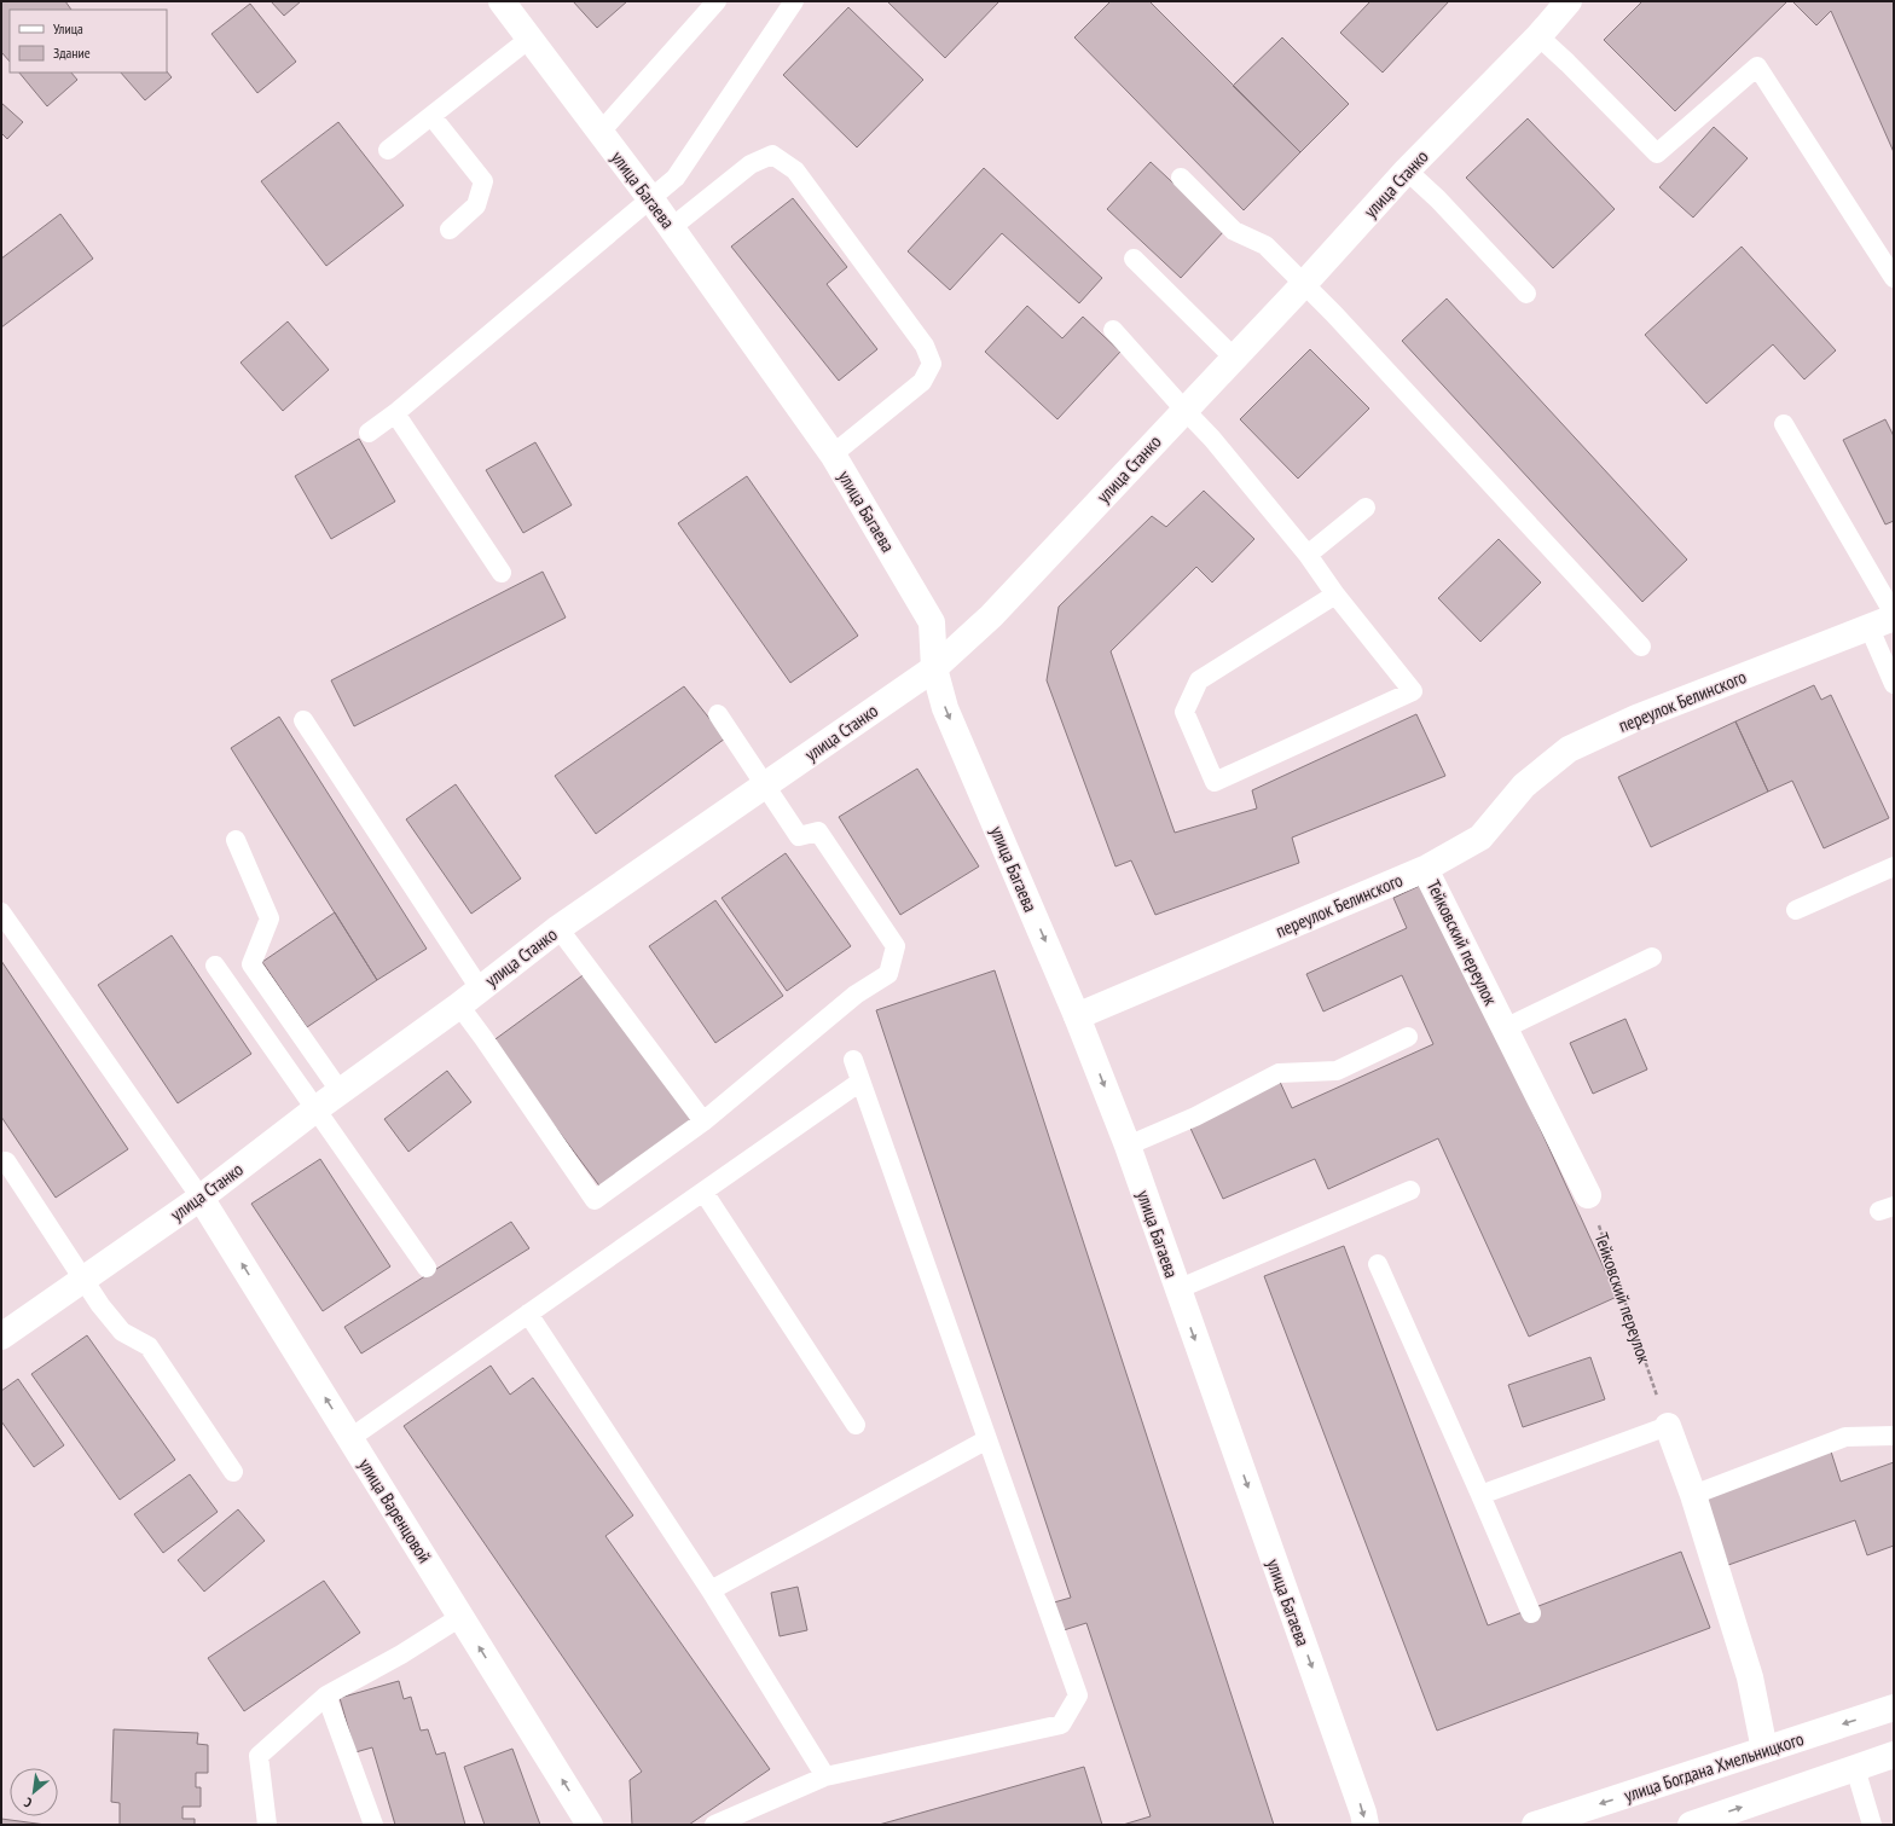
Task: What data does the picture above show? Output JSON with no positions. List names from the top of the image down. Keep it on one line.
{"streets":{"street":["улица Станко","улица Багаева","переулок Белинского","Тейковский переулок","улица Варенцовой","улица Богдана Хмельницкого"]},"crossings":[["улица Станко","улица Багаева"],["улица Станко","улица Варенцовой"],["улица Багаева","переулок Белинского"],["переулок Белинского","Тейковский переулок"]],"one_way":["улица Багаева","улица Варенцовой"],"legend":["Улица","Здание"],"north":"bottom left"}
